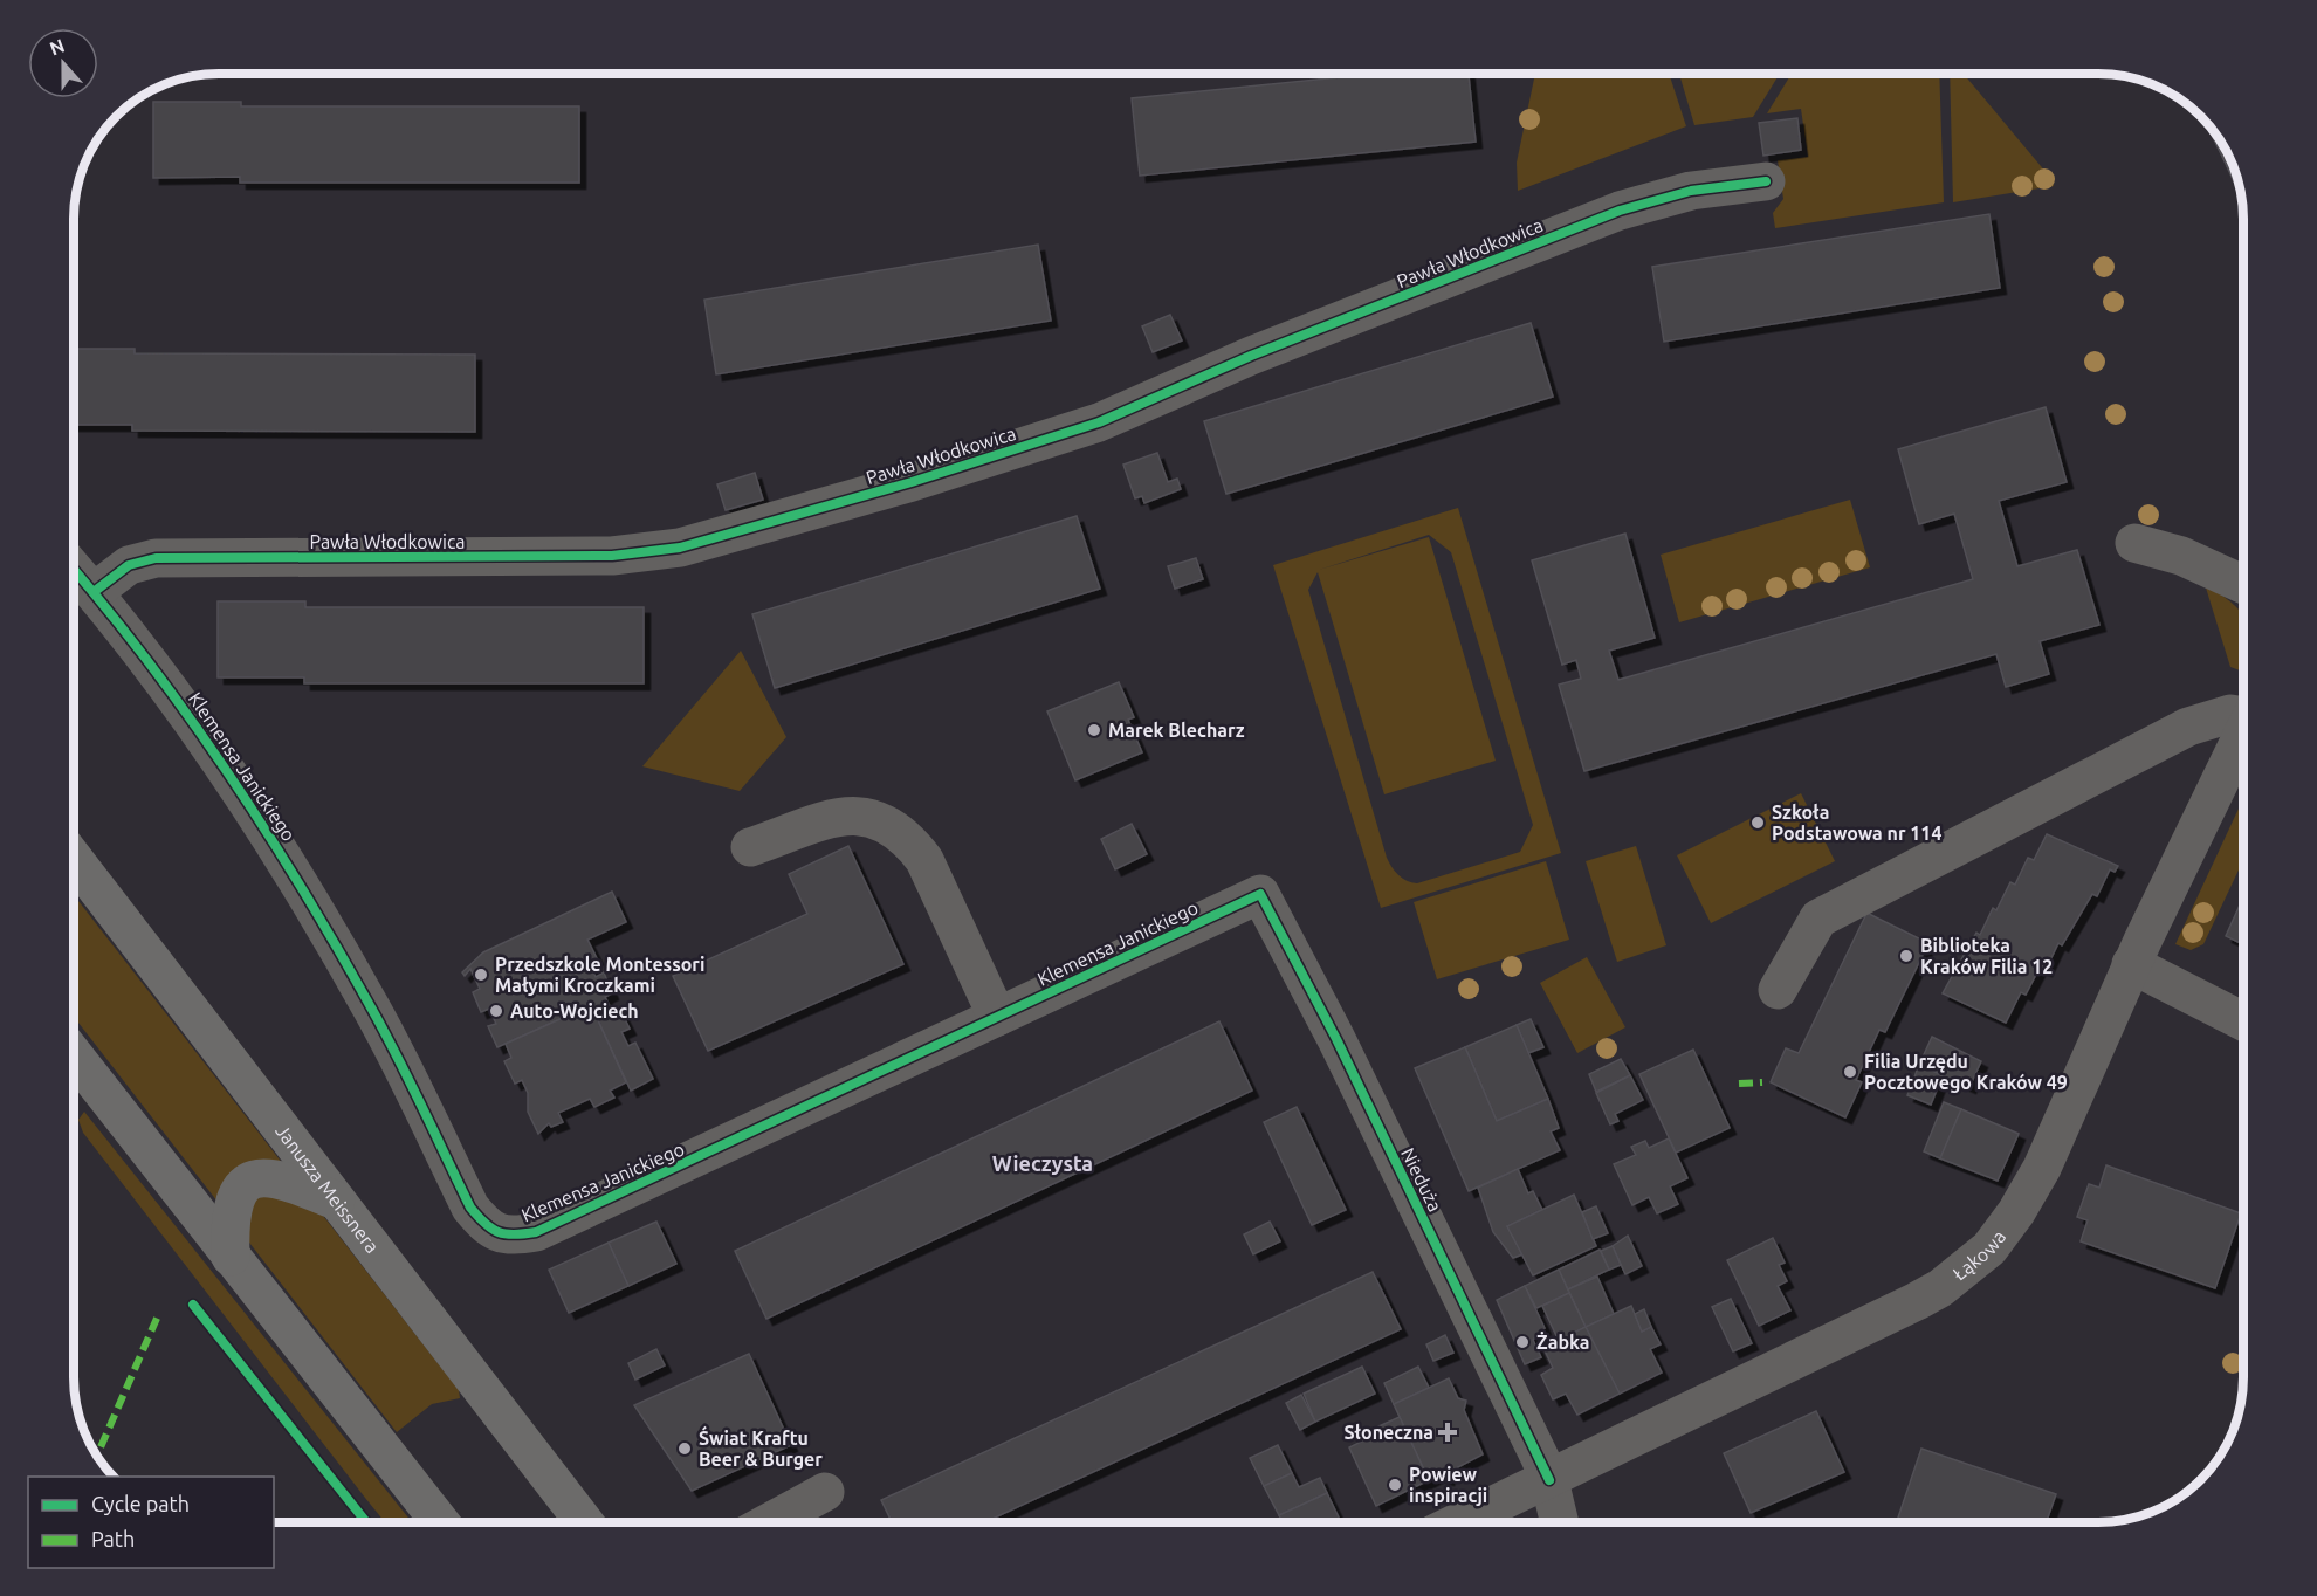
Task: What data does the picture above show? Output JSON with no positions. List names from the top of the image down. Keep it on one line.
{"streets":{"main road":["Janusza Meissnera"],"street":["Pawła Włodkowica","Klemensa Janickiego","Nieduża","Łąkowa"]},"crossings":[["Pawła Włodkowica","Klemensa Janickiego"],["Klemensa Janickiego","Nieduża"],["Nieduża","Łąkowa"]],"districts":["Wieczysta"],"places":{"other":["Marek Blecharz","Szkoła Podstawowa nr 114","Biblioteka Kraków Filia 12","Przedszkole Montessori Małymi Kroczkami","Auto-Wojciech","Filia Urzędu Pocztowego Kraków 49","Żabka","Świat Kraftu Beer & Burger","Powiew inspiracji"],"health":["Słoneczna"]},"legend":["Cycle path","Path"],"north":"top"}
